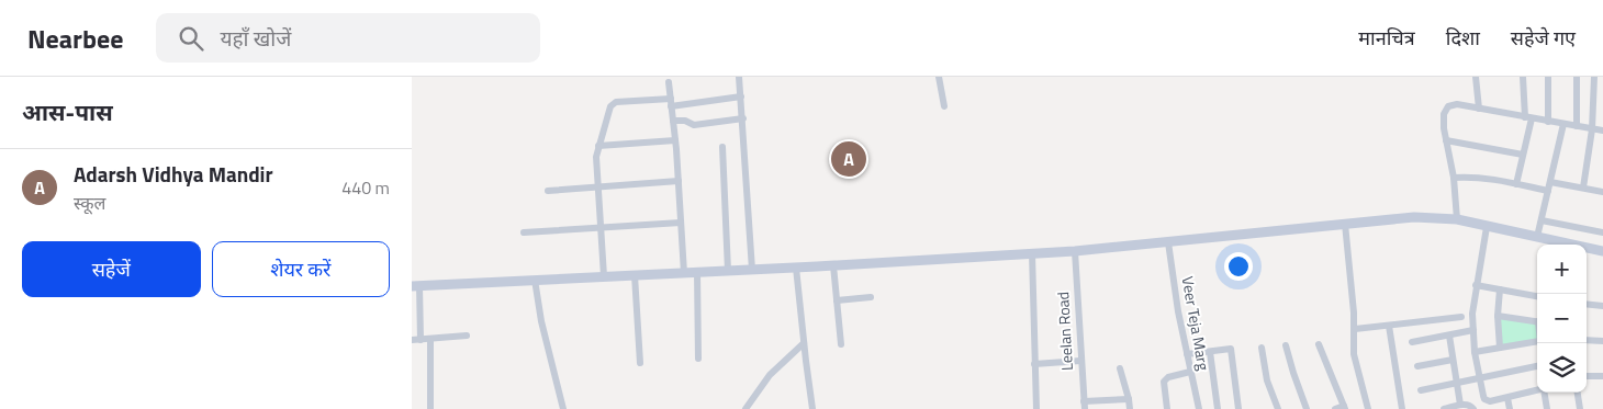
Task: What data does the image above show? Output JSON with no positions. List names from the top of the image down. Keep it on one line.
{"streets":{"street":["Veer Teja Marg","Leelan Road"]},"page":{"header":"Nearbee","search":"यहाँ खोजें","nav":["मानचित्र","दिशा","सहेजे गए"],"heading":"आस-पास","pins":"A","list":[{"mark":"A","name":"Adarsh Vidhya Mandir","note":"स्कूल","value":"440 m"}],"buttons":["सहेजें","शेयर करें"],"map_buttons":["+","−"]}}
